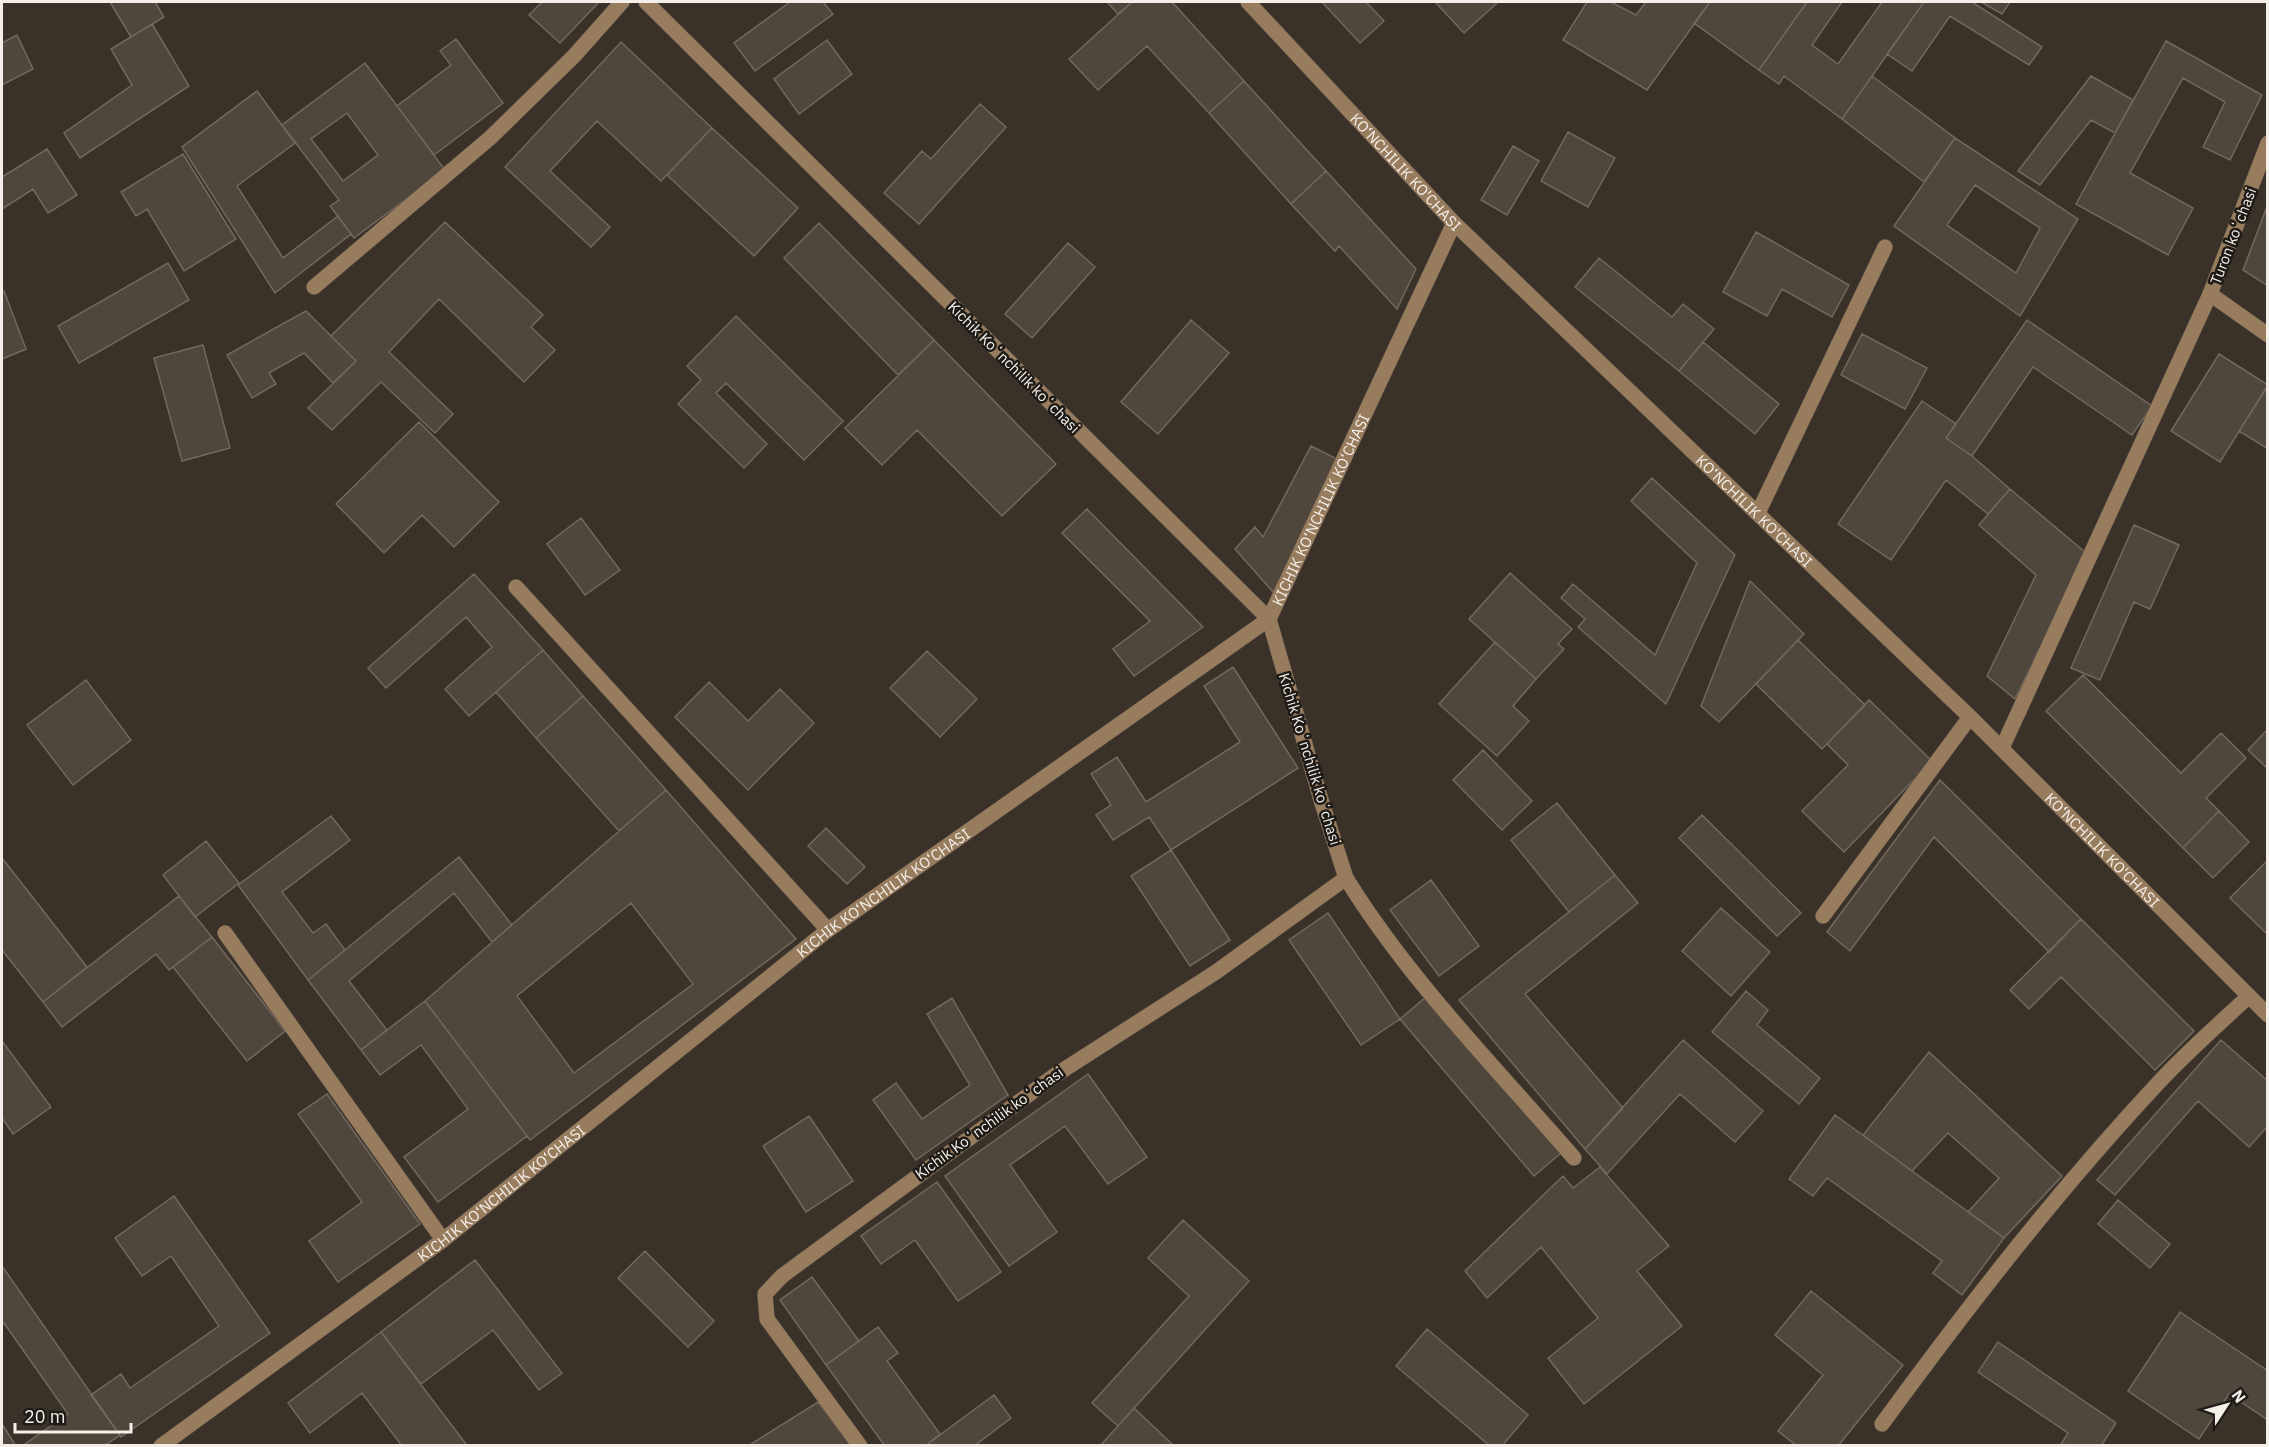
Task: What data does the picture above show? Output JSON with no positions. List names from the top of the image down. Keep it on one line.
{"streets":{"street":["KO‘NCHILIK KO'CHASI","Turon koʻchasi","Kichik Koʻnchilik koʻchasi","KICHIK KO‘NCHILIK KO‘CHASI"]},"crossings":[["KO‘NCHILIK KO'CHASI","Turon koʻchasi"],["KO‘NCHILIK KO'CHASI","KICHIK KO‘NCHILIK KO‘CHASI"],["Kichik Koʻnchilik koʻchasi","KICHIK KO‘NCHILIK KO‘CHASI"]],"scale_bar":"20 m","north":"top right"}
